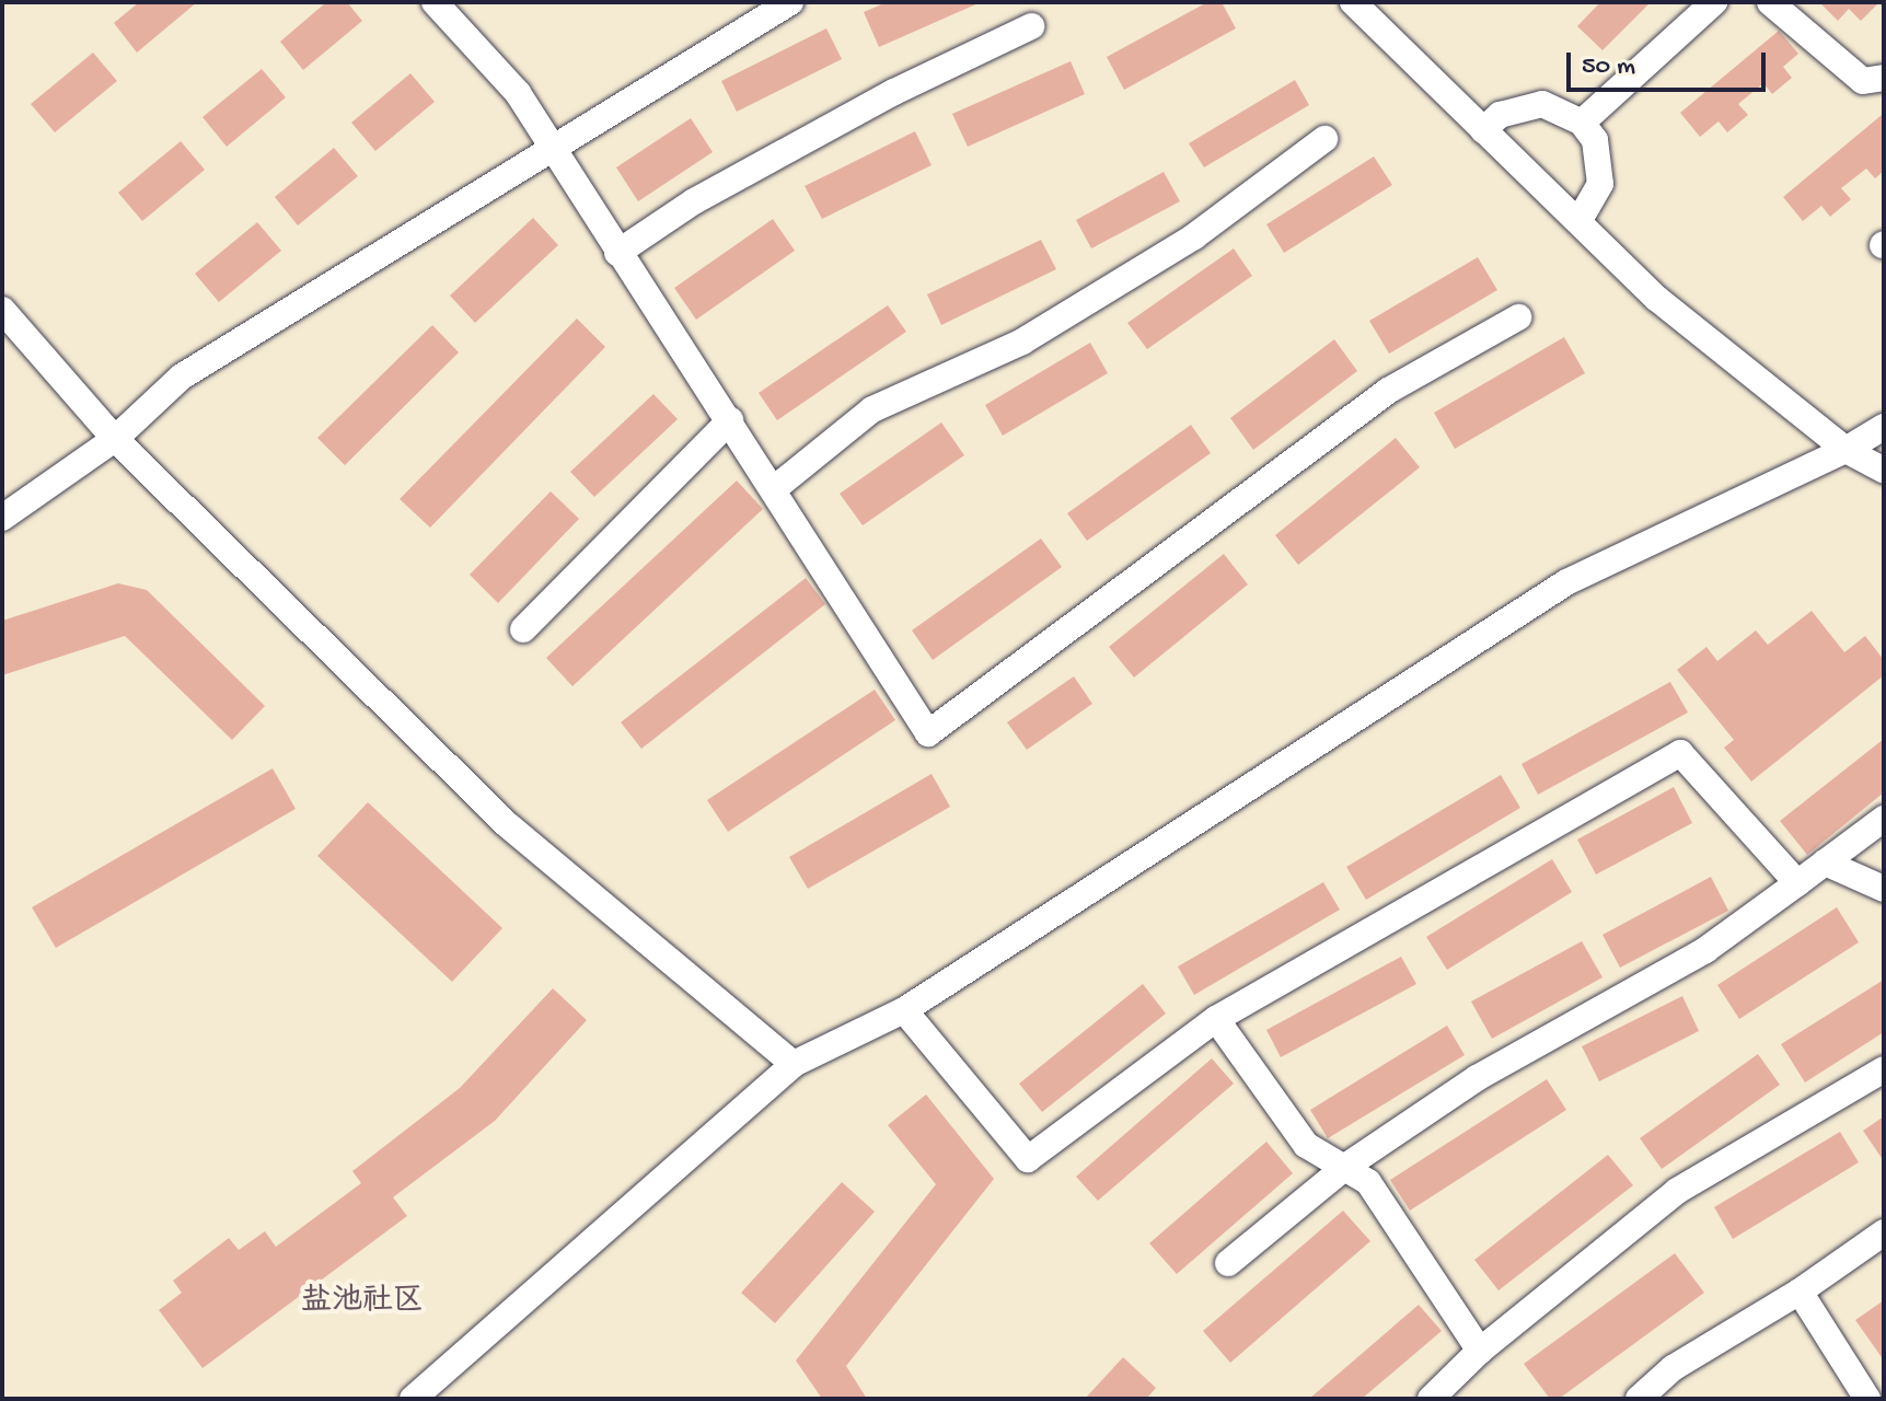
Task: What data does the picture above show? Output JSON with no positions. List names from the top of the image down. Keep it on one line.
{"districts":["盐池社区"],"scale_bar":"50 m"}
